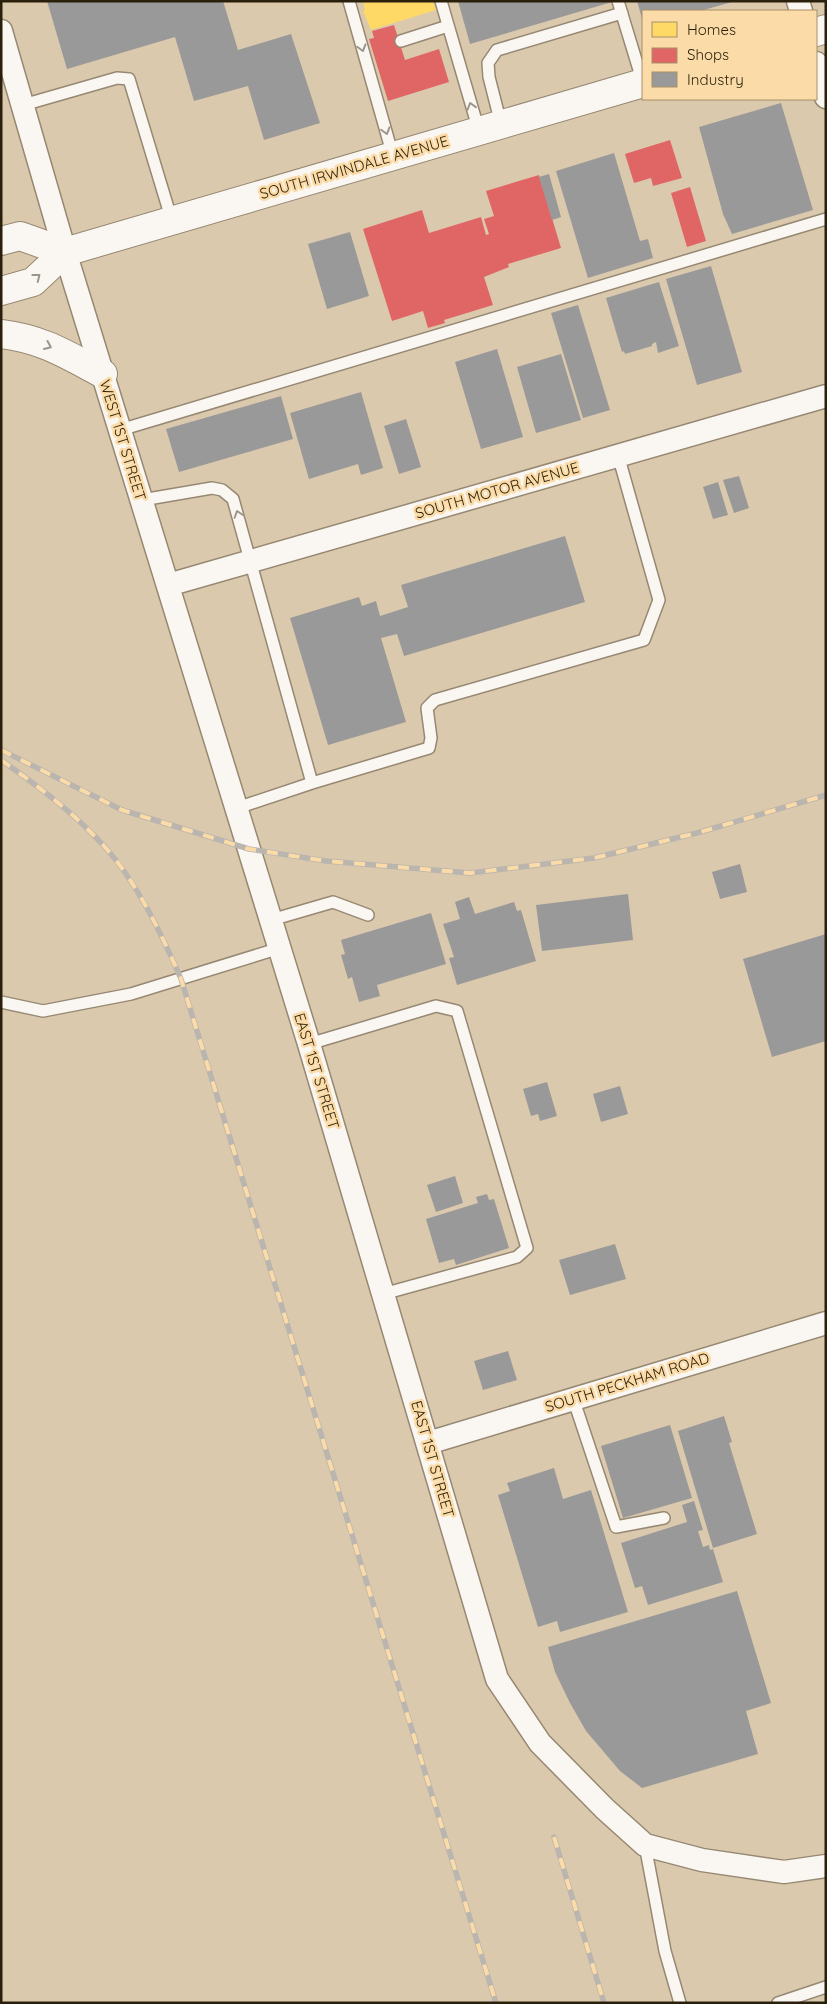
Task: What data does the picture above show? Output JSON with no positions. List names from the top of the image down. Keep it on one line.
{"streets":{"main road":["SOUTH IRWINDALE AVENUE"],"street":["WEST 1ST STREET","SOUTH MOTOR AVENUE","EAST 1ST STREET","SOUTH PECKHAM ROAD"]},"crossings":[["SOUTH IRWINDALE AVENUE","WEST 1ST STREET"],["WEST 1ST STREET","SOUTH MOTOR AVENUE"],["WEST 1ST STREET","EAST 1ST STREET"],["EAST 1ST STREET","SOUTH PECKHAM ROAD"]],"legend":["Homes","Shops","Industry"]}
